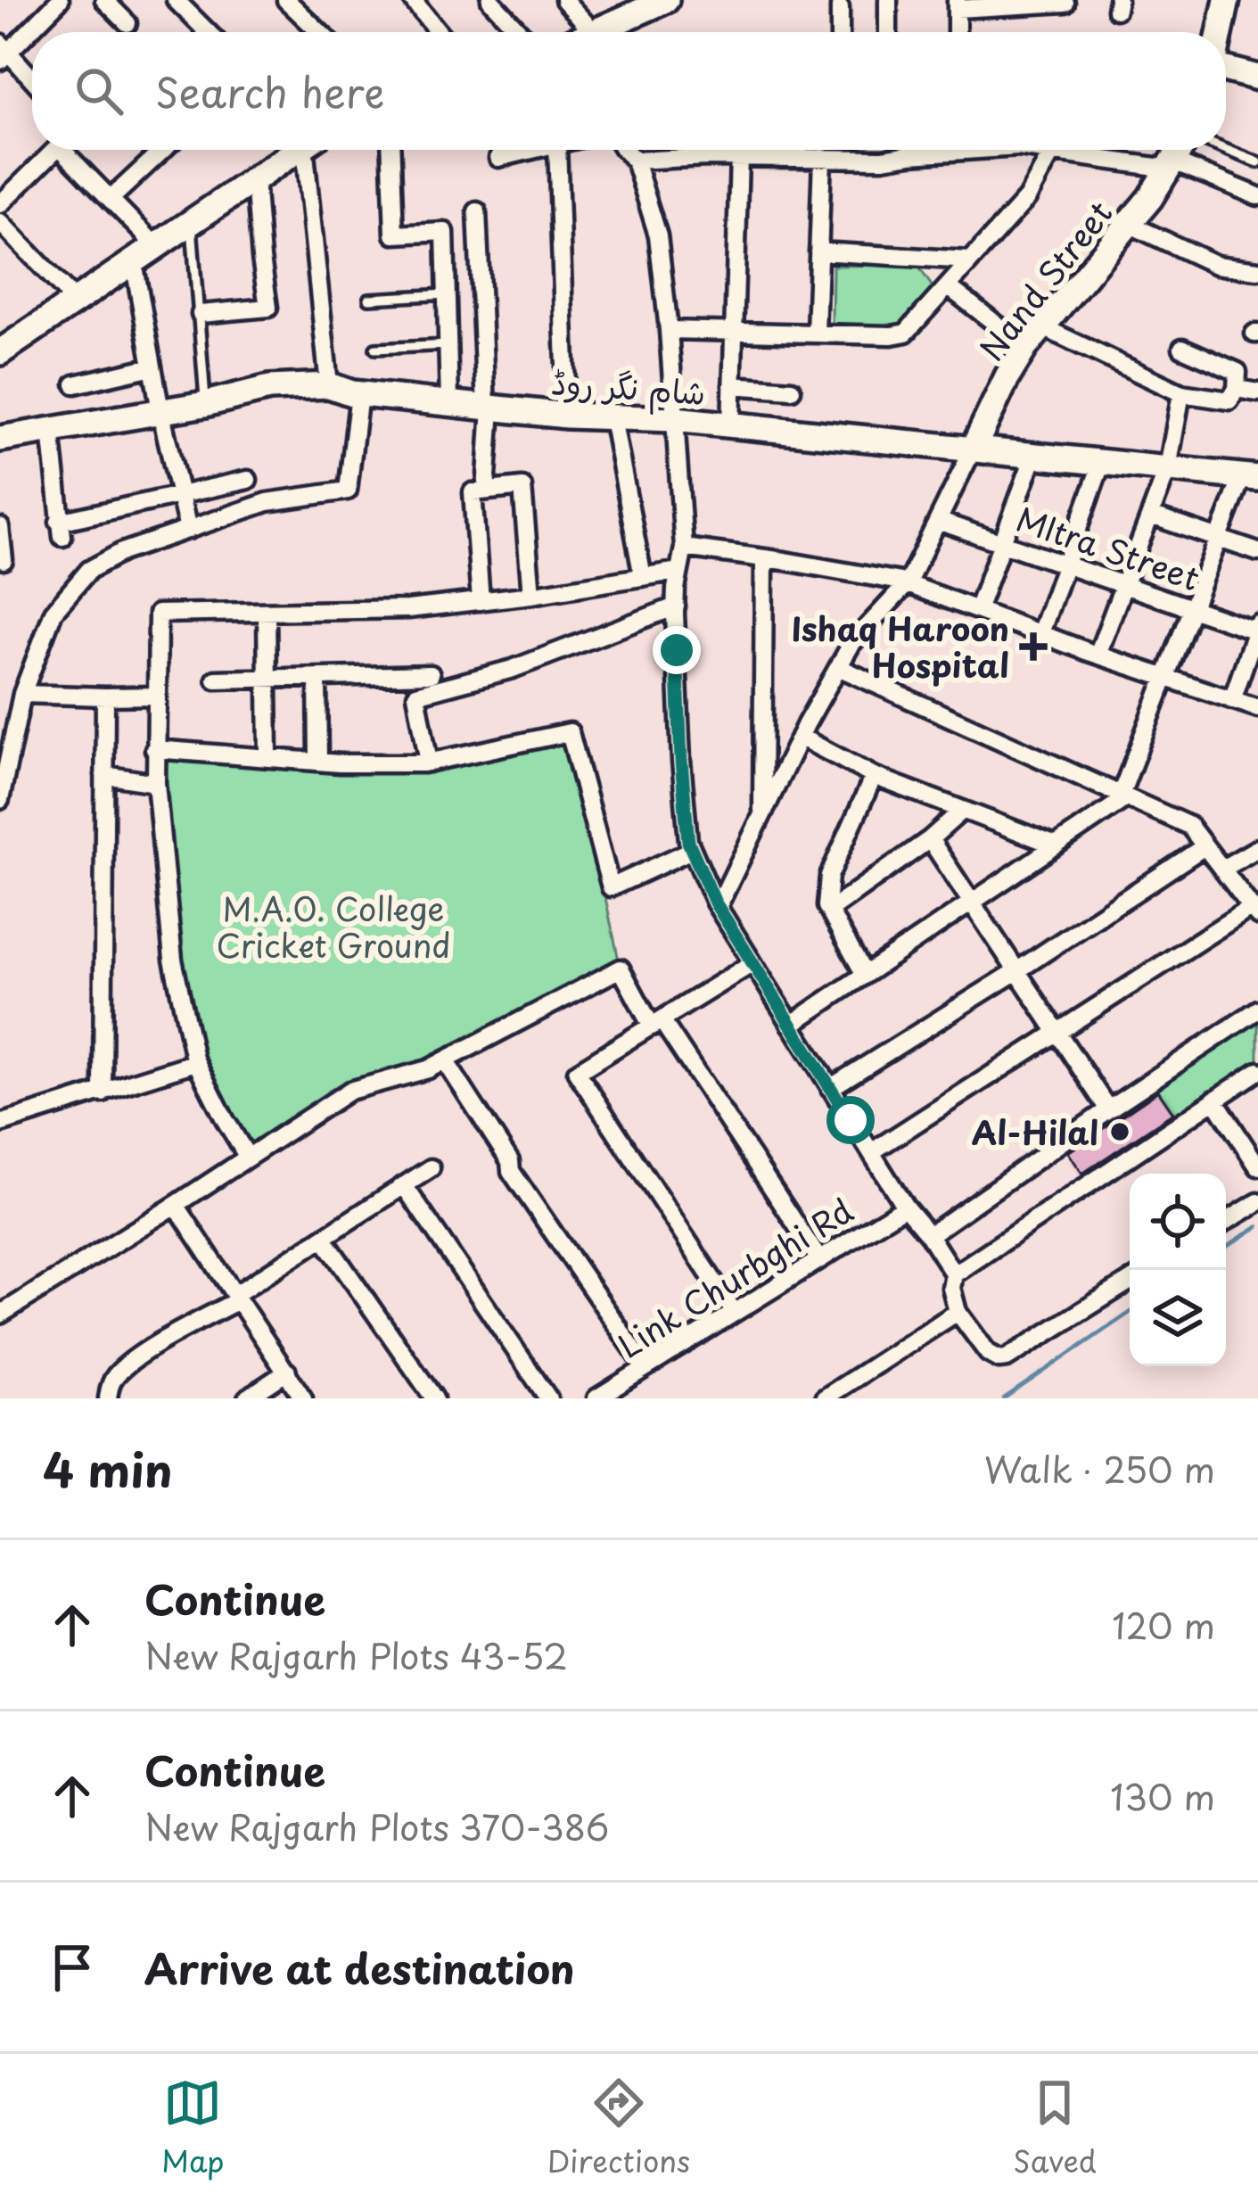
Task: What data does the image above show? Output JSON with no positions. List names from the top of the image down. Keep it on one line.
{"streets":{"main road":["Nand Street","شام نگر روڈ"],"street":["MItra Street","Link Churbghi Rd"]},"crossings":[["Nand Street","شام نگر روڈ"],["Nand Street","MItra Street"]],"parks":["M.A.O. College Cricket Ground"],"places":{"health":["Ishaq Haroon Hospital"],"other":["Al-Hilal"]},"page":{"search":"Search here","heading":["4 min","Walk · 250 m"],"list":[["Continue","New Rajgarh Plots 43-52","120 m"],["Continue","New Rajgarh Plots 370-386","130 m"],"Arrive at destination"],"nav":["Map","Directions","Saved"]}}
